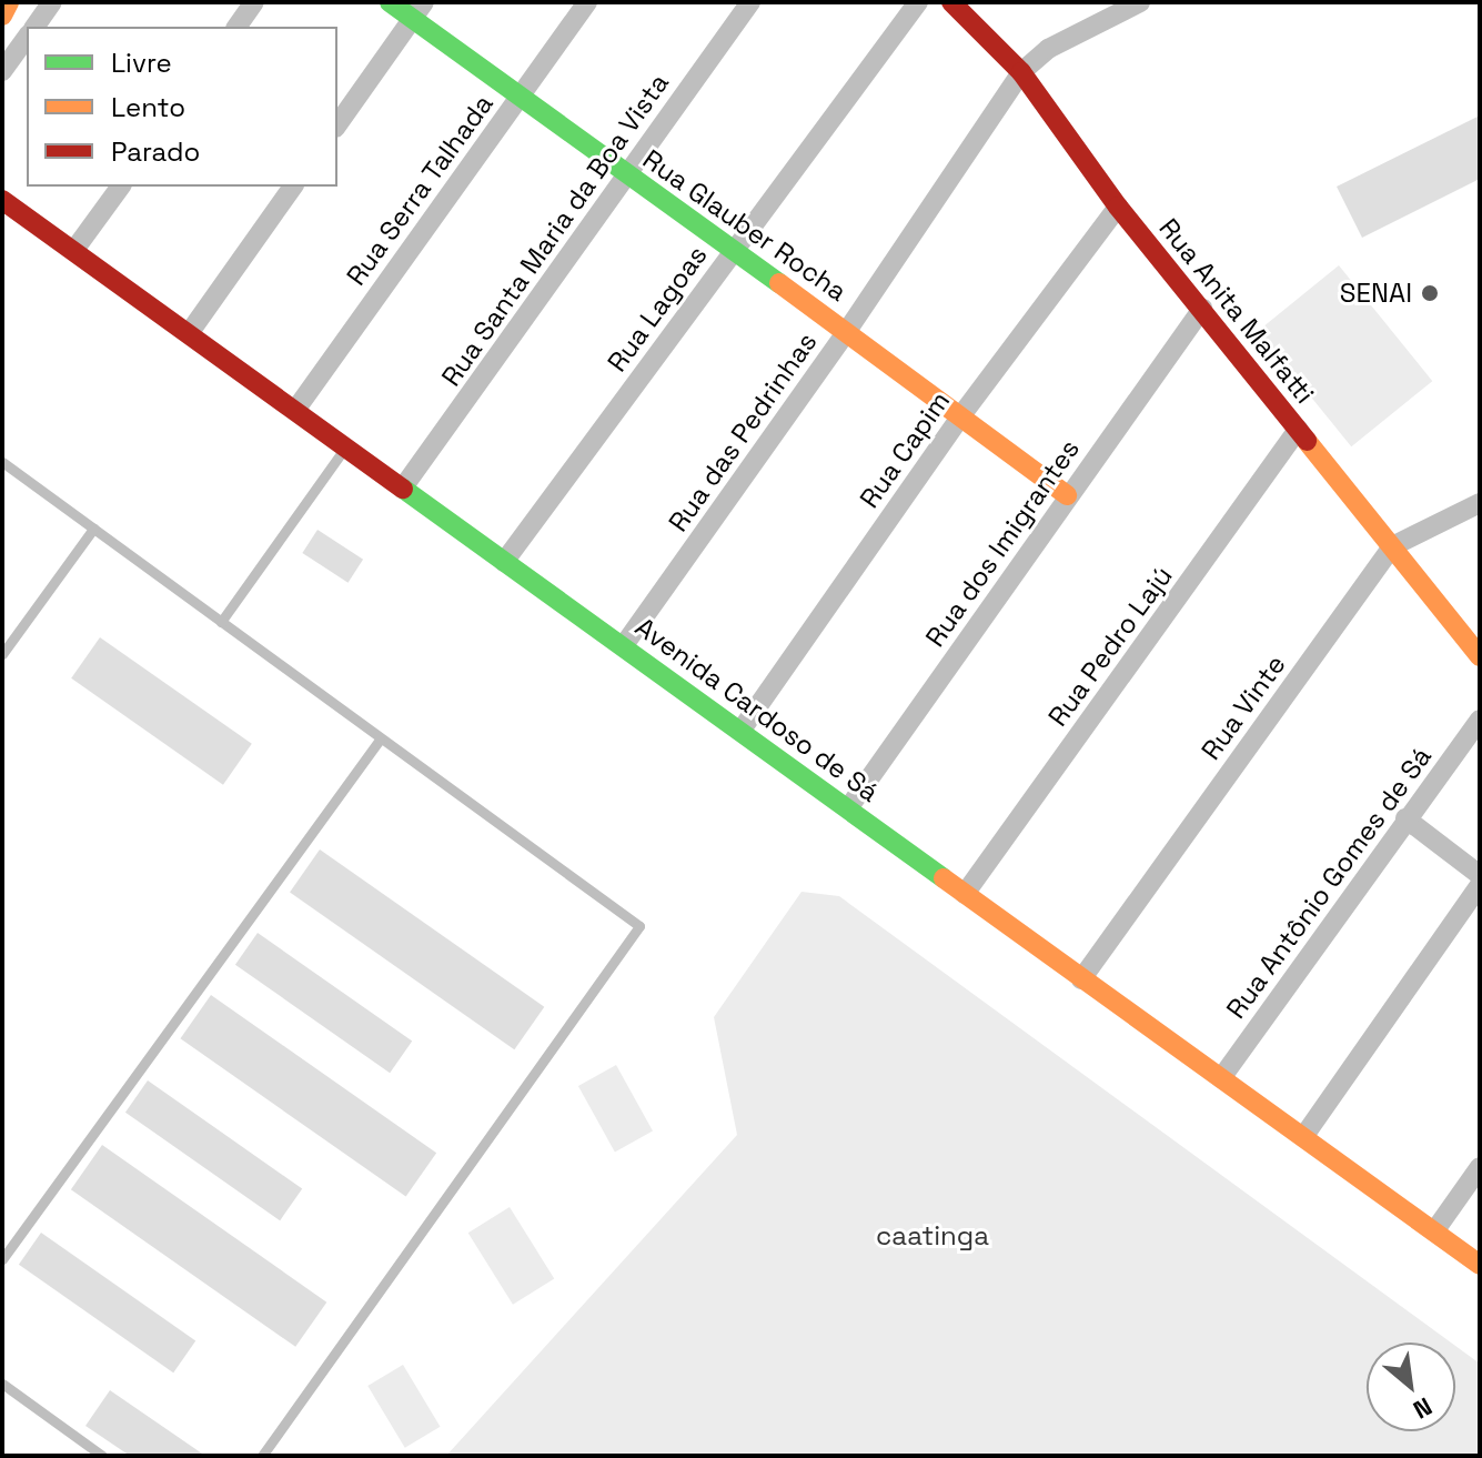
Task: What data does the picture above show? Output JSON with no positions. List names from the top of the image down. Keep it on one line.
{"streets":{"main road":["Rua Glauber Rocha","Rua Anita Malfatti","Avenida Cardoso de Sá"],"street":["Rua Serra Talhada","Rua Santa Maria da Boa Vista","Rua Lagoas","Rua das Pedrinhas","Rua Capim","Rua dos Imigrantes","Rua Pedro Lajú","Rua Vinte","Rua Antônio Gomes de Sá"]},"crossings":[["Rua Serra Talhada","Rua Glauber Rocha"],["Rua Serra Talhada","Avenida Cardoso de Sá"],["Rua Glauber Rocha","Rua Santa Maria da Boa Vista"],["Rua Glauber Rocha","Rua Lagoas"],["Rua Glauber Rocha","Rua das Pedrinhas"],["Rua Glauber Rocha","Rua Capim"],["Rua Glauber Rocha","Rua dos Imigrantes"],["Rua Santa Maria da Boa Vista","Avenida Cardoso de Sá"],["Rua Lagoas","Avenida Cardoso de Sá"],["Rua Anita Malfatti","Rua das Pedrinhas"],["Rua Anita Malfatti","Rua Capim"],["Rua Anita Malfatti","Rua dos Imigrantes"],["Rua Anita Malfatti","Rua Pedro Lajú"],["Rua Anita Malfatti","Rua Vinte"],["Rua das Pedrinhas","Avenida Cardoso de Sá"],["Rua Capim","Avenida Cardoso de Sá"],["Rua dos Imigrantes","Avenida Cardoso de Sá"],["Rua Pedro Lajú","Avenida Cardoso de Sá"],["Rua Vinte","Avenida Cardoso de Sá"],["Avenida Cardoso de Sá","Rua Antônio Gomes de Sá"]],"parks":["caatinga"],"places":["SENAI"],"legend":["Livre","Lento","Parado"],"north":"bottom right"}
